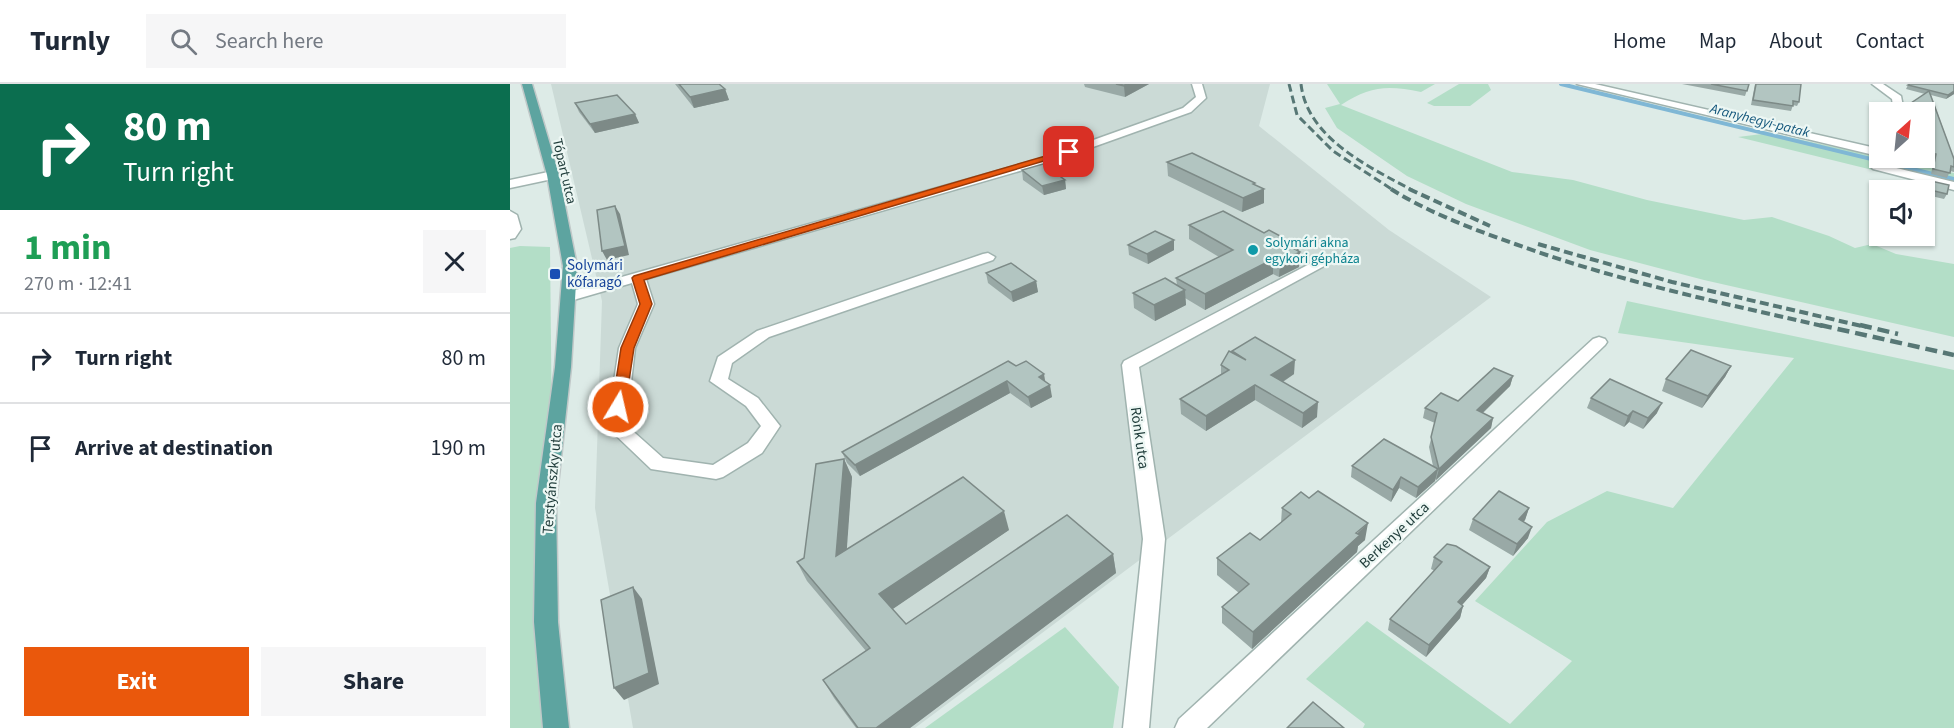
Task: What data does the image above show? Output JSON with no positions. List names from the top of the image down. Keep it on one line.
{"streets":{"main road":["Tópart utca","Terstyánszky utca"],"street":["Rönk utca","Berkenye utca"]},"crossings":[["Tópart utca","Terstyánszky utca"]],"water":["Aranyhegyi-patak"],"places":{"other":["Solymári akna egykori gépháza"],"transit":["Solymári kőfaragó"]},"north":"top right","page":{"header":"Turnly","search":"Search here","nav":["Home","Map","About","Contact"],"turn":["80 m","Turn right"],"heading":["1 min","270 m · 12:41"],"list":[{"name":"Turn right","value":"80 m"},{"name":"Arrive at destination","value":"190 m"}],"buttons":["Exit","Share"]}}
